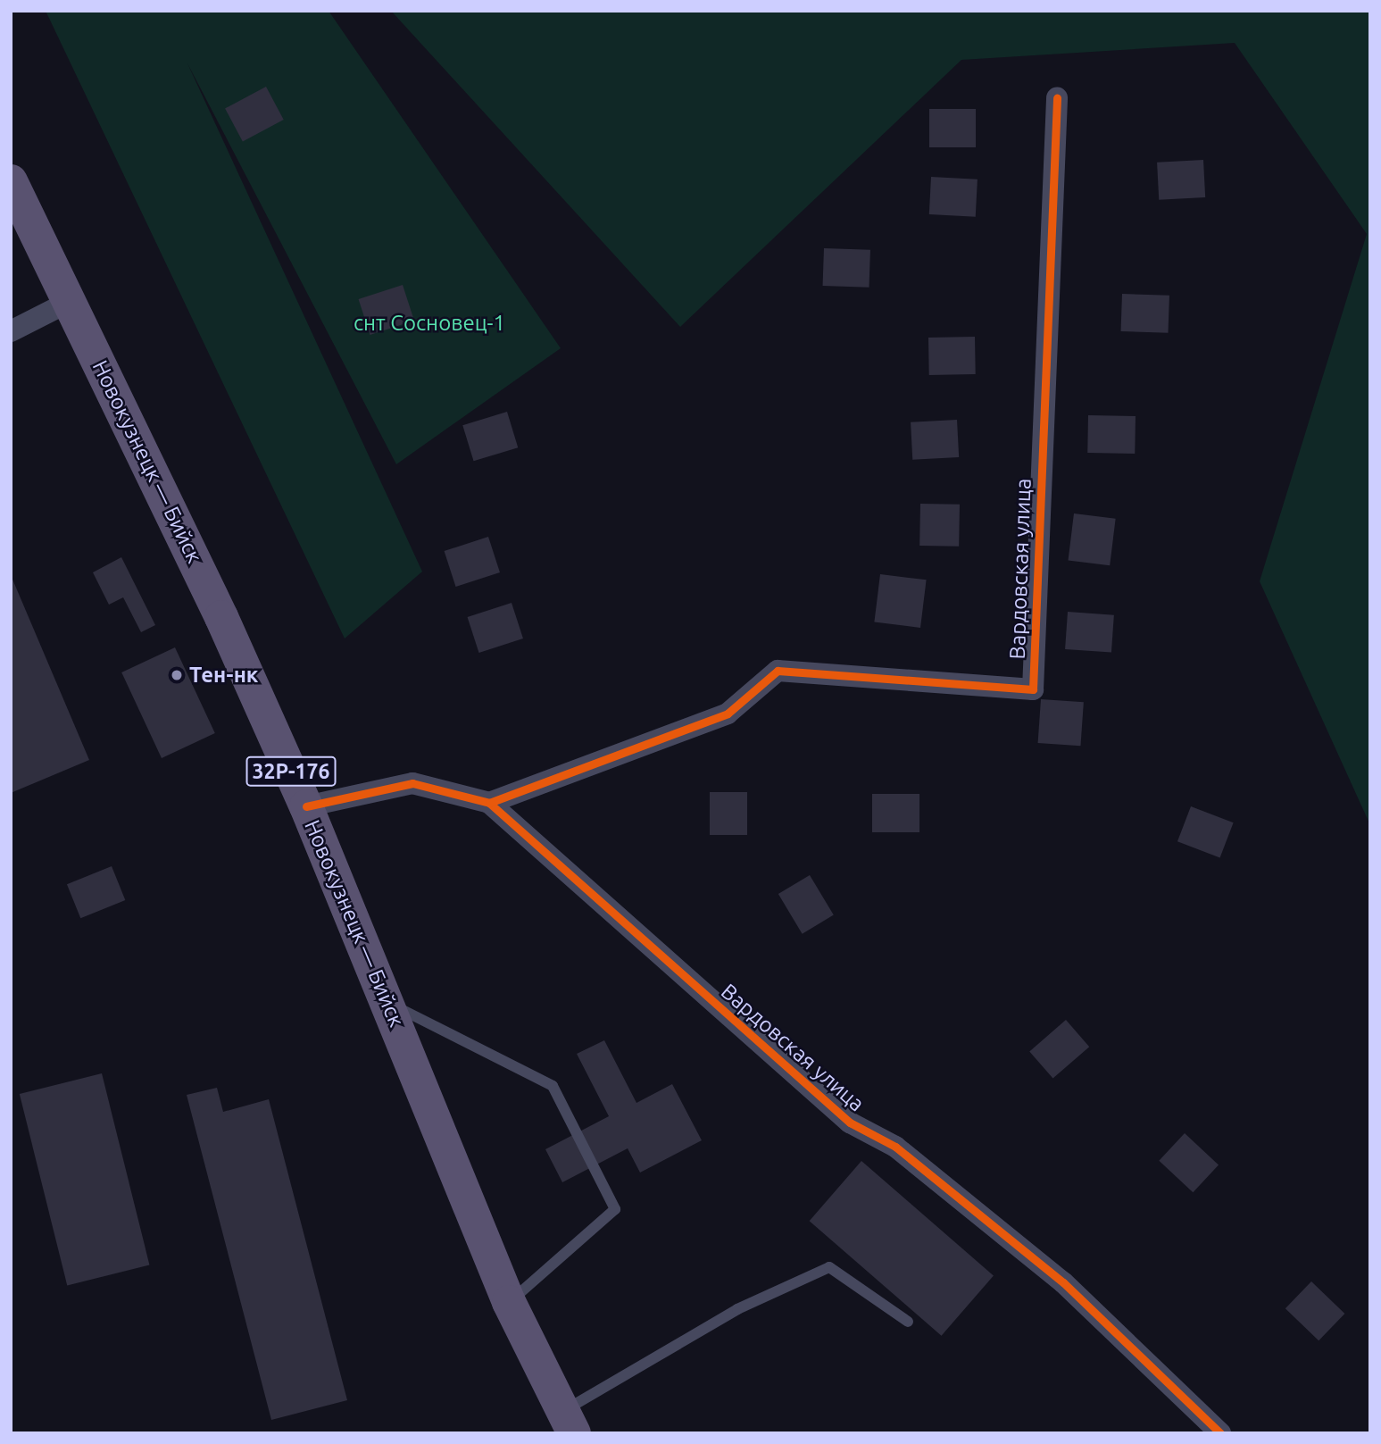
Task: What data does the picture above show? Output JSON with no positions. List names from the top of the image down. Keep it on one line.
{"streets":{"main road":["Новокузнецк — Бийск","32Р-176"],"street":["Вардовская улица"]},"crossings":[["Новокузнецк — Бийск","Вардовская улица"]],"parks":["снт Сосновец-1"],"places":["Тен-нк"]}
